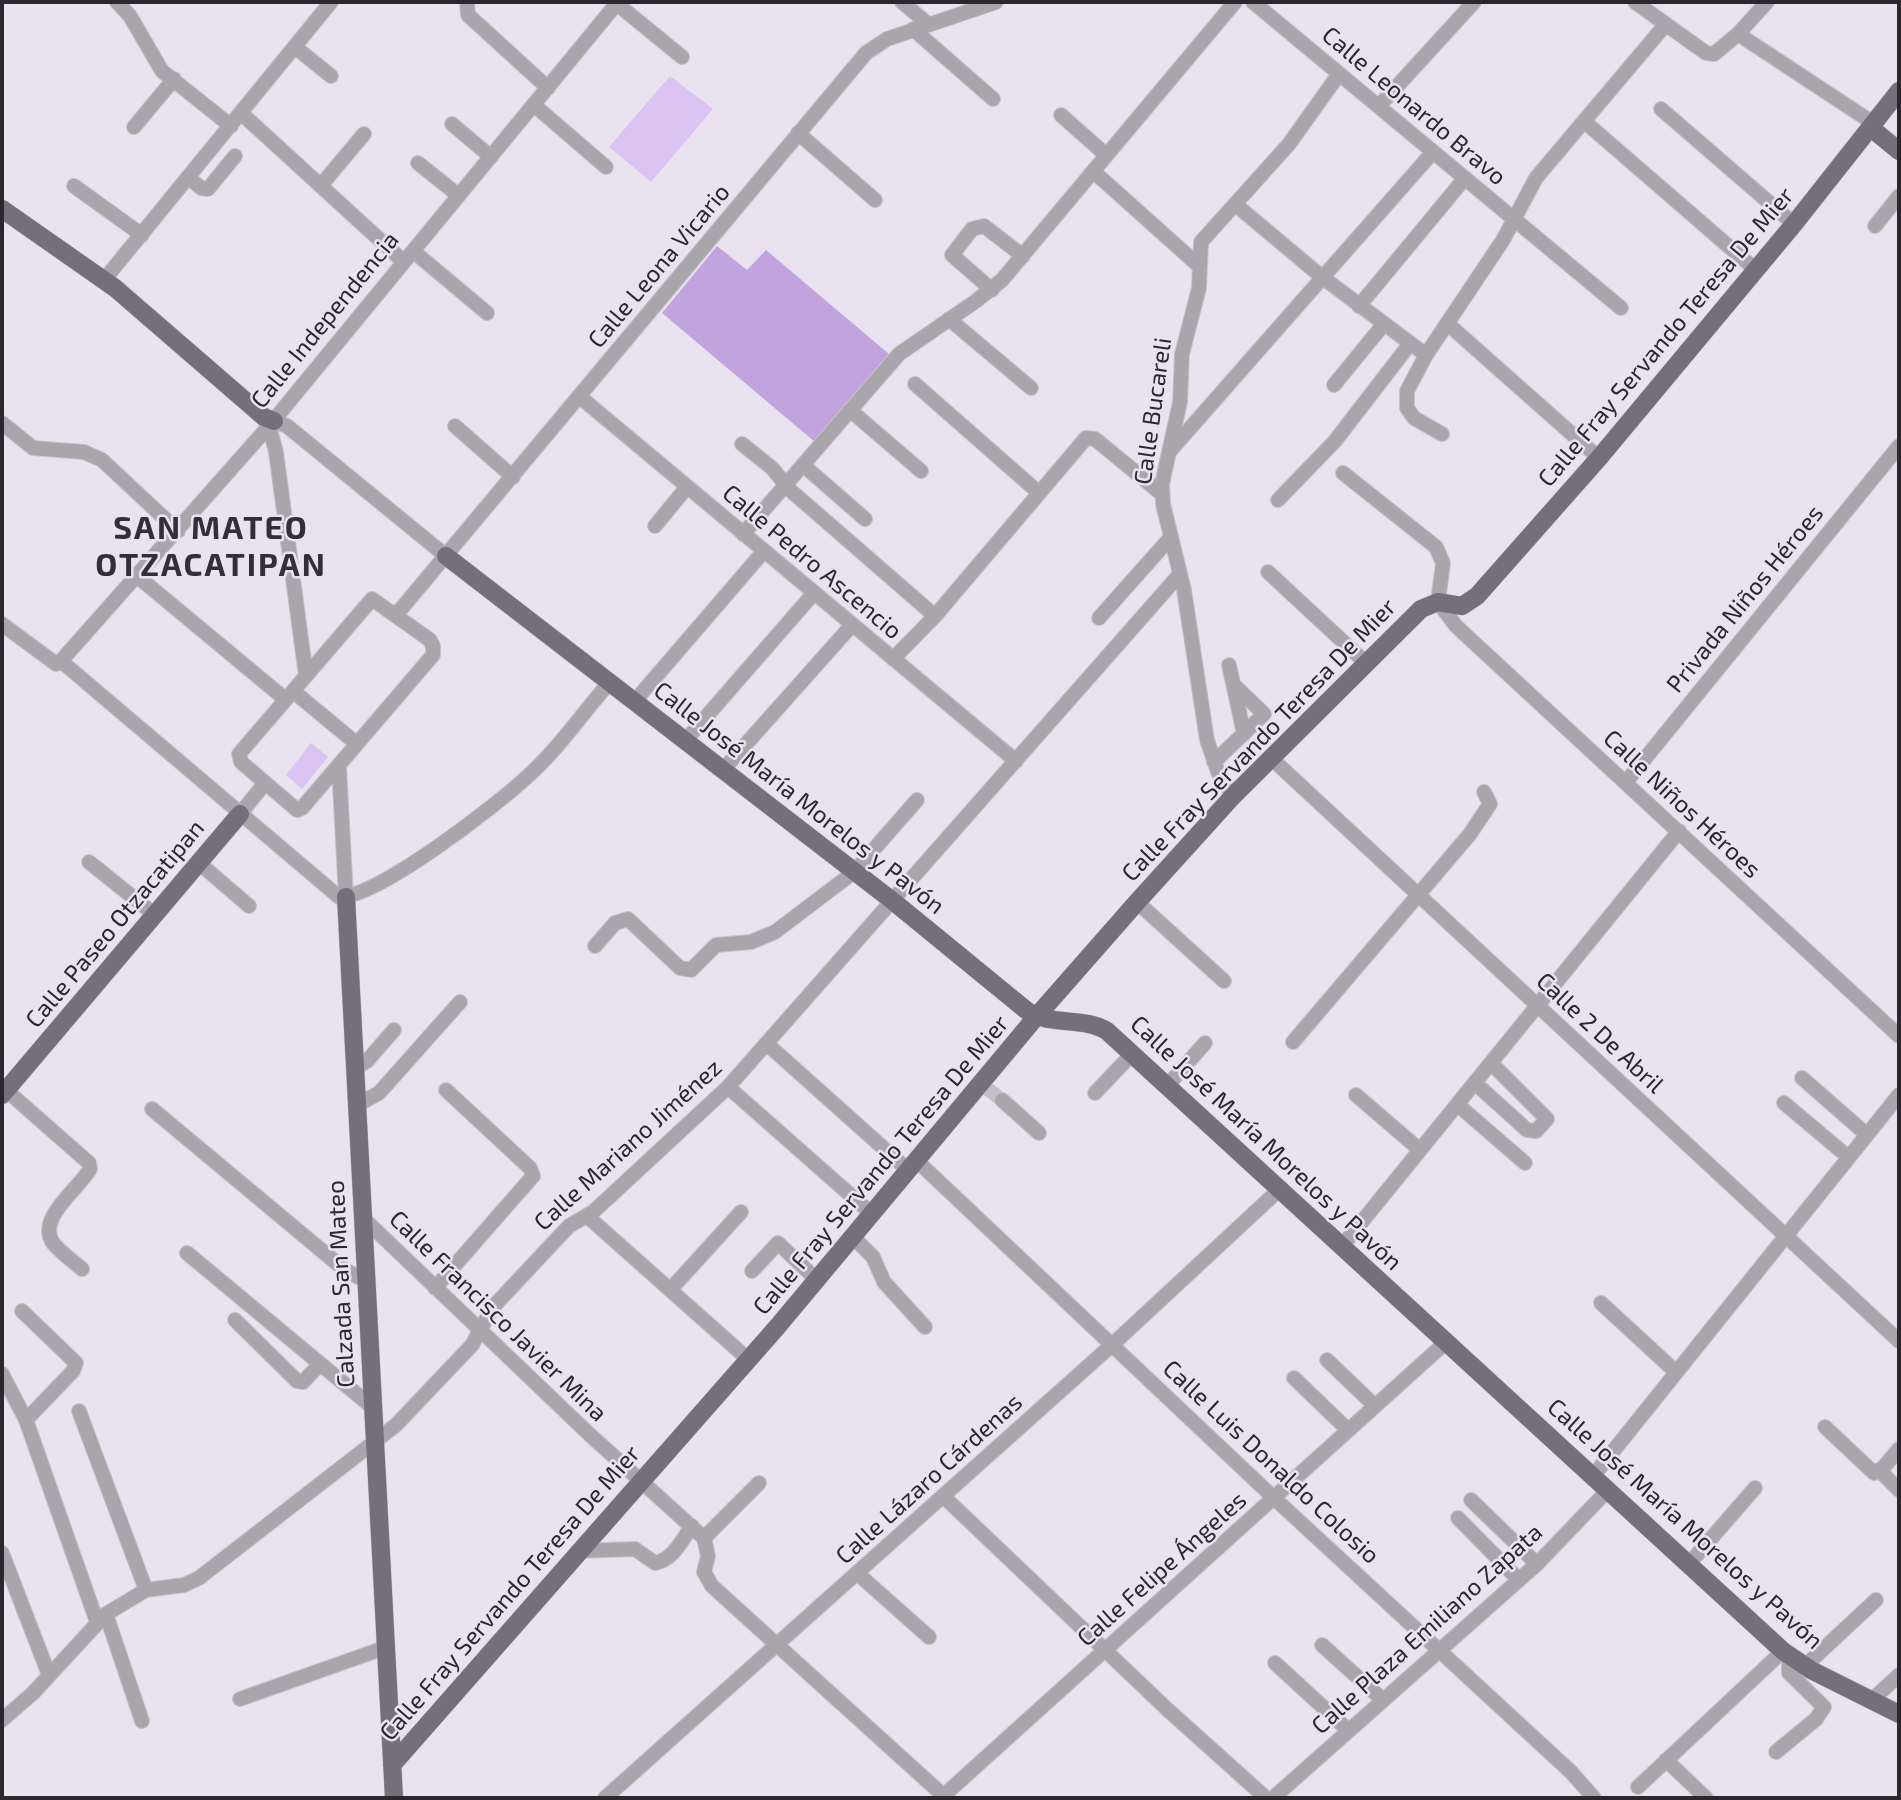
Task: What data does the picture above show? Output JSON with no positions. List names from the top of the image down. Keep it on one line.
{"streets":{"main road":["Calle Fray Servando Teresa De Mier","Calle José María Morelos y Pavón","Calle Paseo Otzacatipan","Calzada San Mateo"],"street":["Calle Leonardo Bravo","Calle Leona Vicario","Calle Independencia","Calle Bucareli","Calle Pedro Ascencio","Privada Niños Héroes","Calle Niños Héroes","Calle 2 De Abril","Calle Mariano Jiménez","Calle Francisco Javier Mina","Calle Luis Donaldo Colosio","Calle Lázaro Cárdenas","Calle Felipe Ángeles","Calle Plaza Emiliano Zapata"]},"crossings":[["Calle Leonardo Bravo","Calle Bucareli"],["Calle Leona Vicario","Calle Pedro Ascencio"],["Calle Leona Vicario","Calle José María Morelos y Pavón"],["Calle Independencia","Calle José María Morelos y Pavón"],["Calle Fray Servando Teresa De Mier","Calle Bucareli"],["Calle Fray Servando Teresa De Mier","Calle José María Morelos y Pavón"],["Calle Fray Servando Teresa De Mier","Calle Niños Héroes"],["Calle Fray Servando Teresa De Mier","Calle 2 De Abril"],["Calle Fray Servando Teresa De Mier","Calzada San Mateo"],["Calle Fray Servando Teresa De Mier","Calle Francisco Javier Mina"],["Calle Fray Servando Teresa De Mier","Calle Luis Donaldo Colosio"],["Calle Bucareli","Calle Mariano Jiménez"],["Calle Pedro Ascencio","Calle Mariano Jiménez"],["Privada Niños Héroes","Calle Niños Héroes"],["Calle José María Morelos y Pavón","Calle Mariano Jiménez"],["Calle José María Morelos y Pavón","Calle Lázaro Cárdenas"],["Calle José María Morelos y Pavón","Calle Felipe Ángeles"],["Calle José María Morelos y Pavón","Calle Plaza Emiliano Zapata"],["Calle Mariano Jiménez","Calzada San Mateo"],["Calle Mariano Jiménez","Calle Francisco Javier Mina"],["Calle Mariano Jiménez","Calle Luis Donaldo Colosio"],["Calzada San Mateo","Calle Francisco Javier Mina"],["Calle Luis Donaldo Colosio","Calle Lázaro Cárdenas"],["Calle Luis Donaldo Colosio","Calle Felipe Ángeles"],["Calle Luis Donaldo Colosio","Calle Plaza Emiliano Zapata"]],"districts":["SAN MATEO OTZACATIPAN"]}
